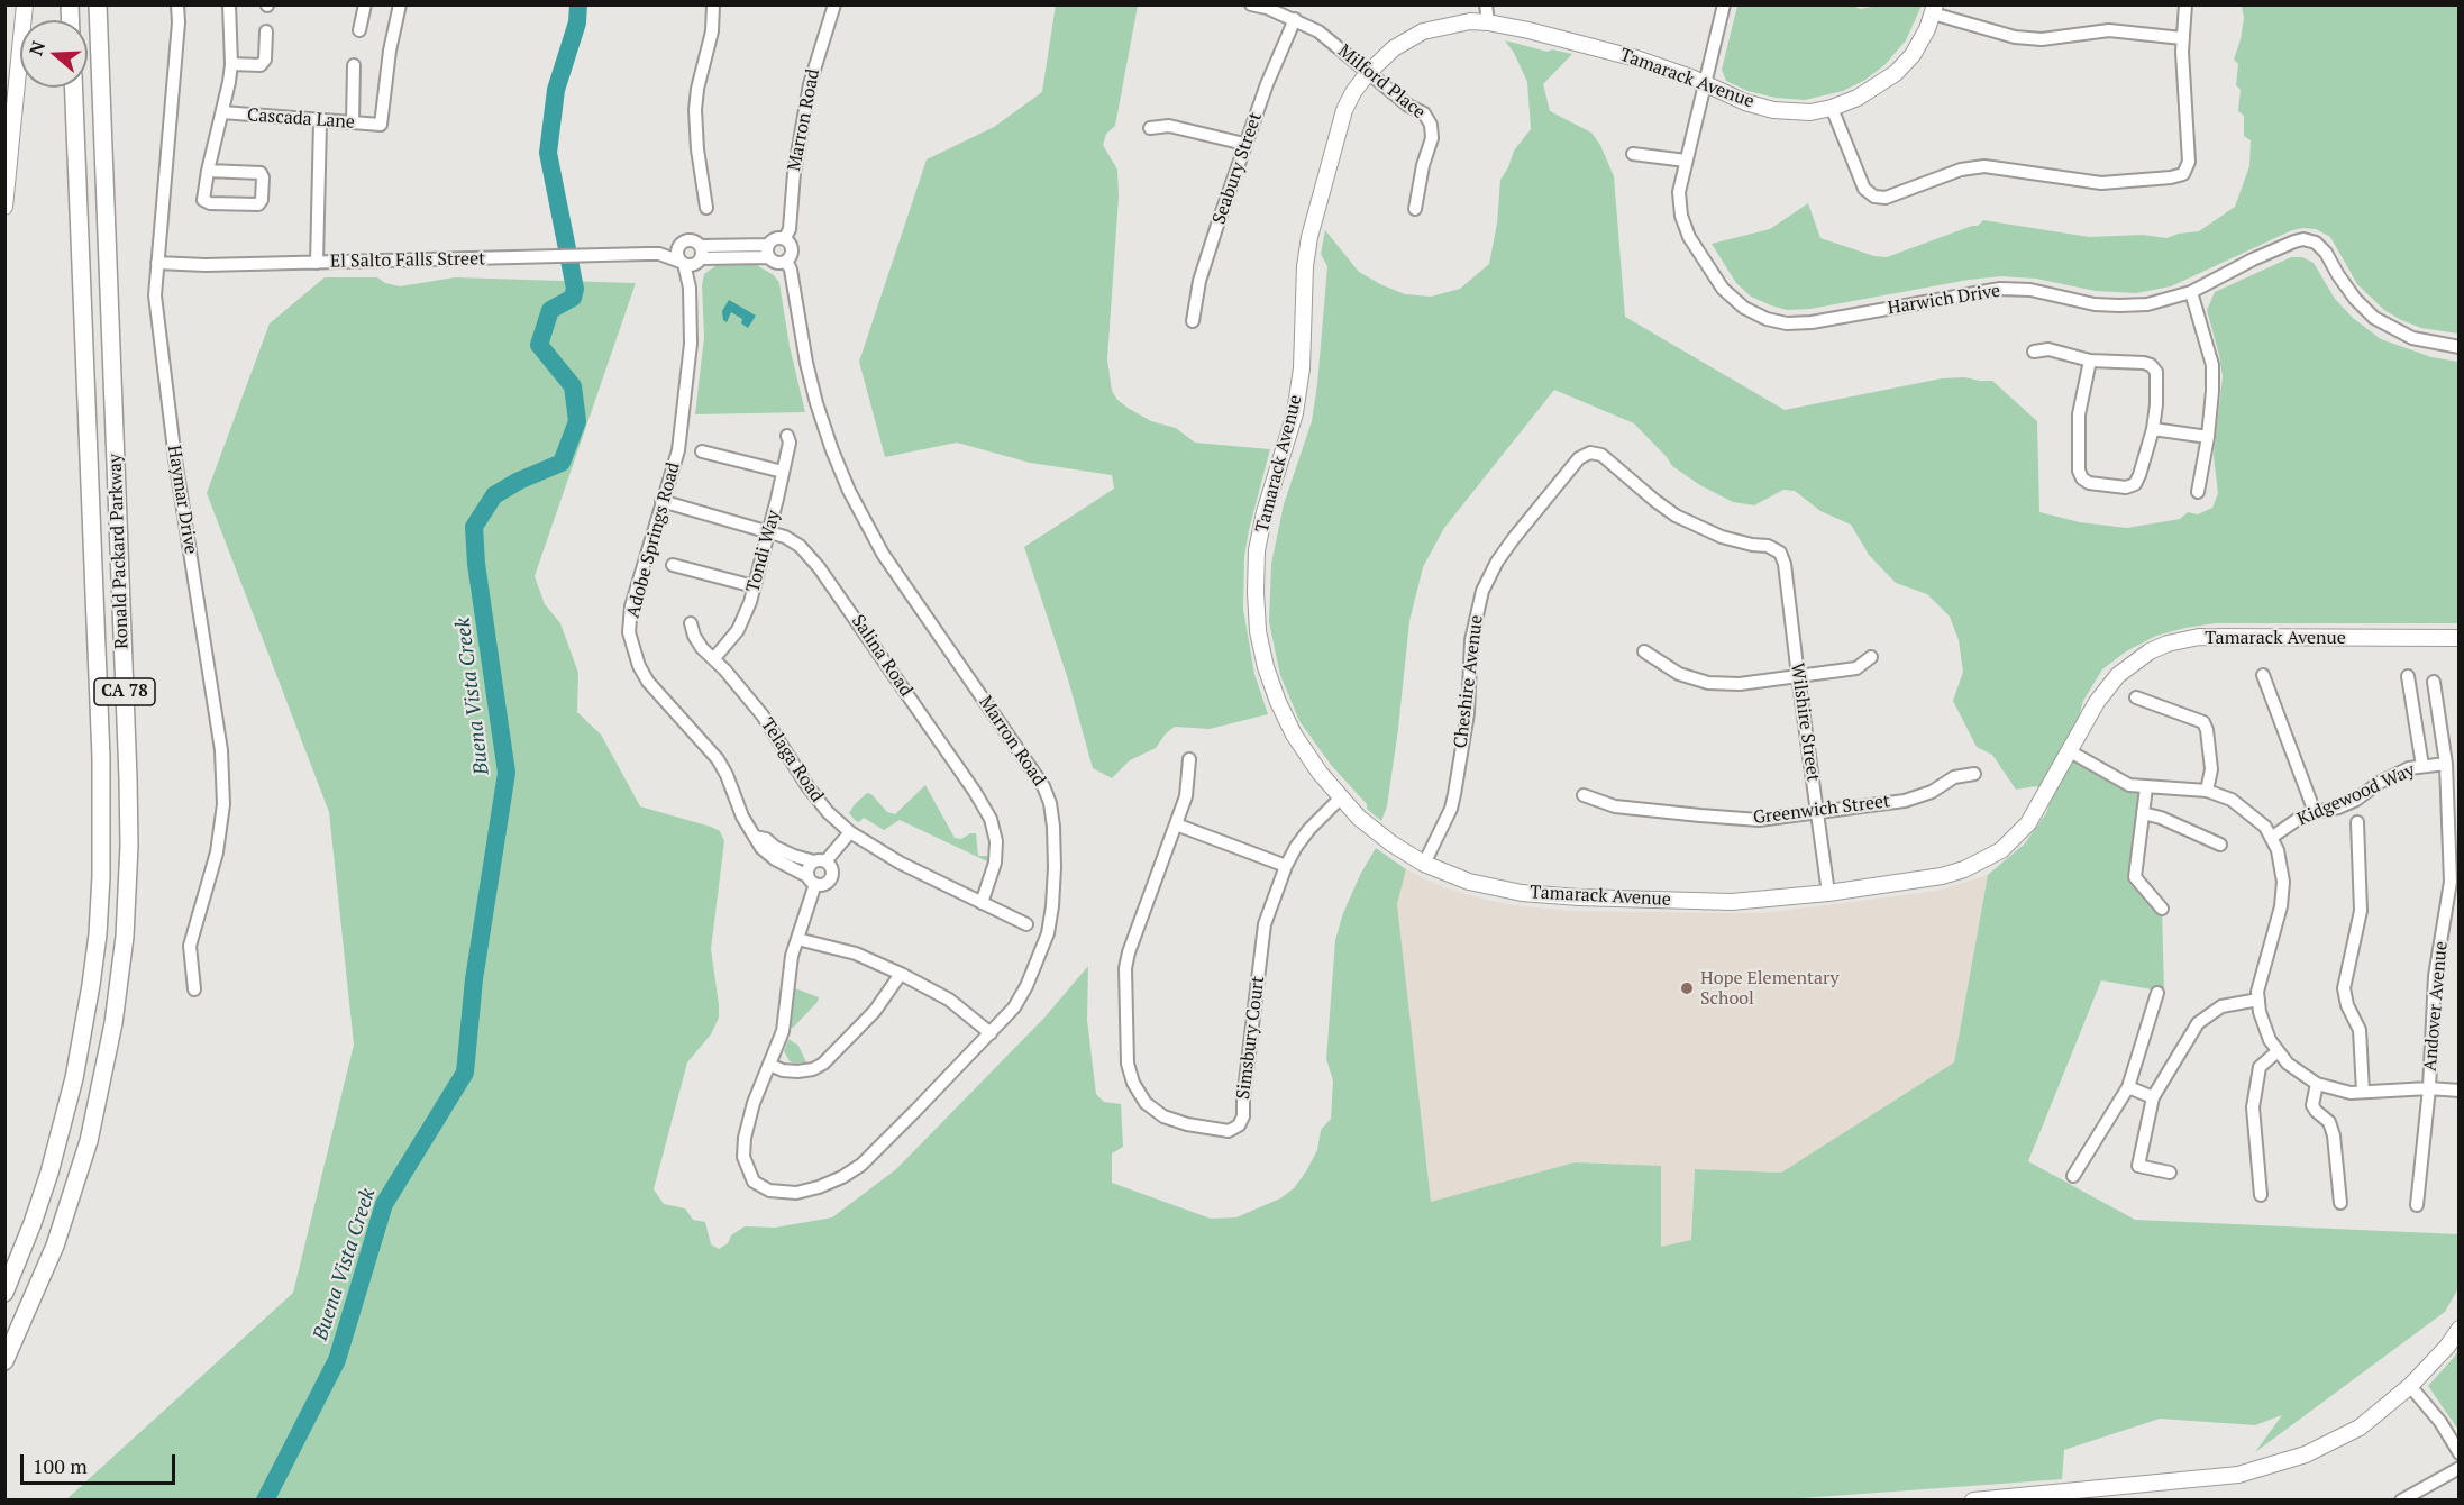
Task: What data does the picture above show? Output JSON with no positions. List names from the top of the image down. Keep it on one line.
{"streets":{"highway":["Ronald Packard Parkway","CA 78"],"main road":["Tamarack Avenue"],"street":["Milford Place","Cascada Lane","Marron Road","Seabury Street","El Salto Falls Street","Harwich Drive","Haymar Drive","Adobe Springs Road","Tondi Way","Salina Road","Cheshire Avenue","Wilshire Street","Telaga Road","Kidgewood Way","Greenwich Street","Andover Avenue","Simsbury Court"]},"crossings":[["Tamarack Avenue","Milford Place"],["Tamarack Avenue","Harwich Drive"],["Tamarack Avenue","Cheshire Avenue"],["Tamarack Avenue","Wilshire Street"],["Tamarack Avenue","Simsbury Court"],["Milford Place","Seabury Street"],["Marron Road","El Salto Falls Street"],["El Salto Falls Street","Haymar Drive"],["El Salto Falls Street","Adobe Springs Road"],["Adobe Springs Road","Salina Road"],["Tondi Way","Salina Road"],["Tondi Way","Telaga Road"],["Salina Road","Telaga Road"],["Cheshire Avenue","Wilshire Street"],["Wilshire Street","Greenwich Street"],["Kidgewood Way","Andover Avenue"]],"water":["Buena Vista Creek"],"places":["Hope Elementary School"],"scale_bar":"100 m","north":"left"}
